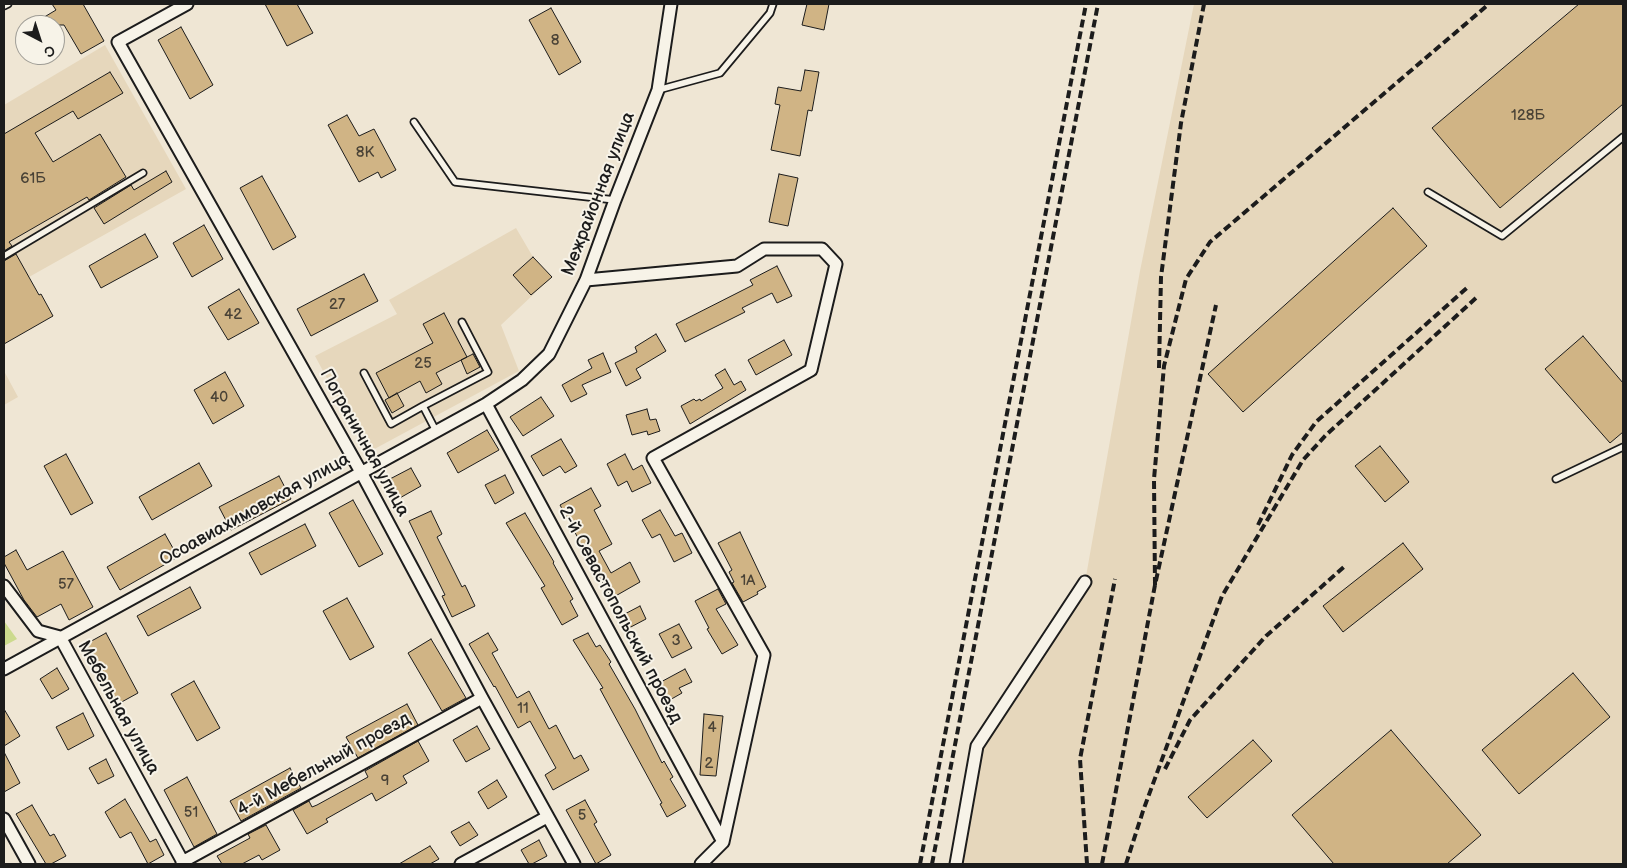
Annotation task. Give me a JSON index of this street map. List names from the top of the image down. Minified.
{"streets":{"street":["Межрайонная улица","Пограничная улица","Осоавиахимовская улица","2-й Севастопольский проезд","Мебельная улица","4-й Мебельный проезд"]},"crossings":[["Межрайонная улица","Осоавиахимовская улица"],["Пограничная улица","Осоавиахимовская улица"],["Пограничная улица","4-й Мебельный проезд"],["Осоавиахимовская улица","2-й Севастопольский проезд"],["Осоавиахимовская улица","Мебельная улица"],["Мебельная улица","4-й Мебельный проезд"]],"house_numbers":["8","128Б","8К","61Б","27","42","25","40","1А","57","3","11","4","2","9","51","5"],"north":"bottom right"}
